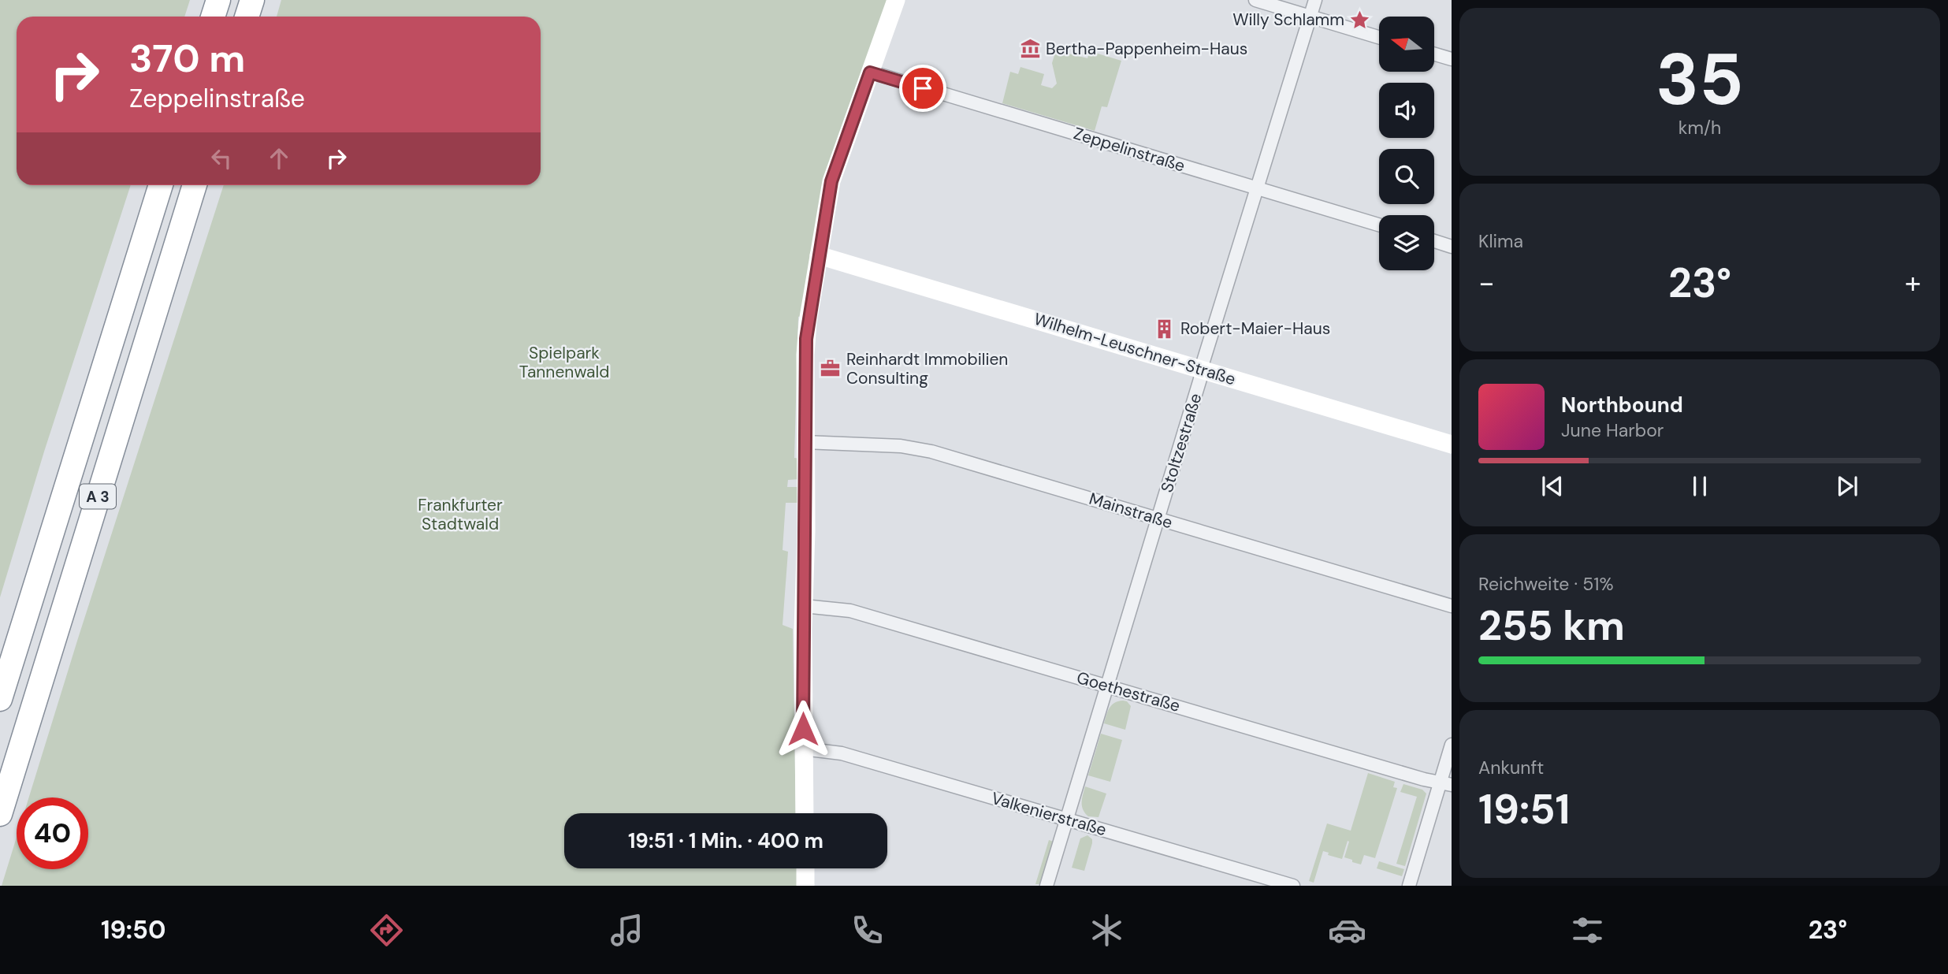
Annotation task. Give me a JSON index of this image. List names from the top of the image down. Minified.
{"streets":{"highway":["A 3"],"street":["Zeppelinstraße","Wilhelm-Leuschner-Straße","Stoltzestraße","Mainstraße","Goethestraße","Valkenierstraße"]},"crossings":[["Zeppelinstraße","Stoltzestraße"],["Wilhelm-Leuschner-Straße","Stoltzestraße"],["Stoltzestraße","Mainstraße"],["Stoltzestraße","Goethestraße"],["Stoltzestraße","Valkenierstraße"]],"parks":["Spielpark Tannenwald","Frankfurter Stadtwald"],"places":{"place":["Willy Schlamm"],"museum":["Bertha-Pappenheim-Haus"],"building":["Robert-Maier-Haus"],"office":["Reinhardt Immobilien Consulting"]},"north":"left","page":{"tile":[["35","km/h"],"Klima",["Reichweite · 51%","255 km"],["Ankunft","19:51"]],"turn":["370 m","Zeppelinstraße"],"heat":["−","23°","+"],"song":["Northbound","June Harbor"],"limit":"40","trip":"19:51 · 1 Min. · 400 m","tabs":["19:50","23°"]}}
